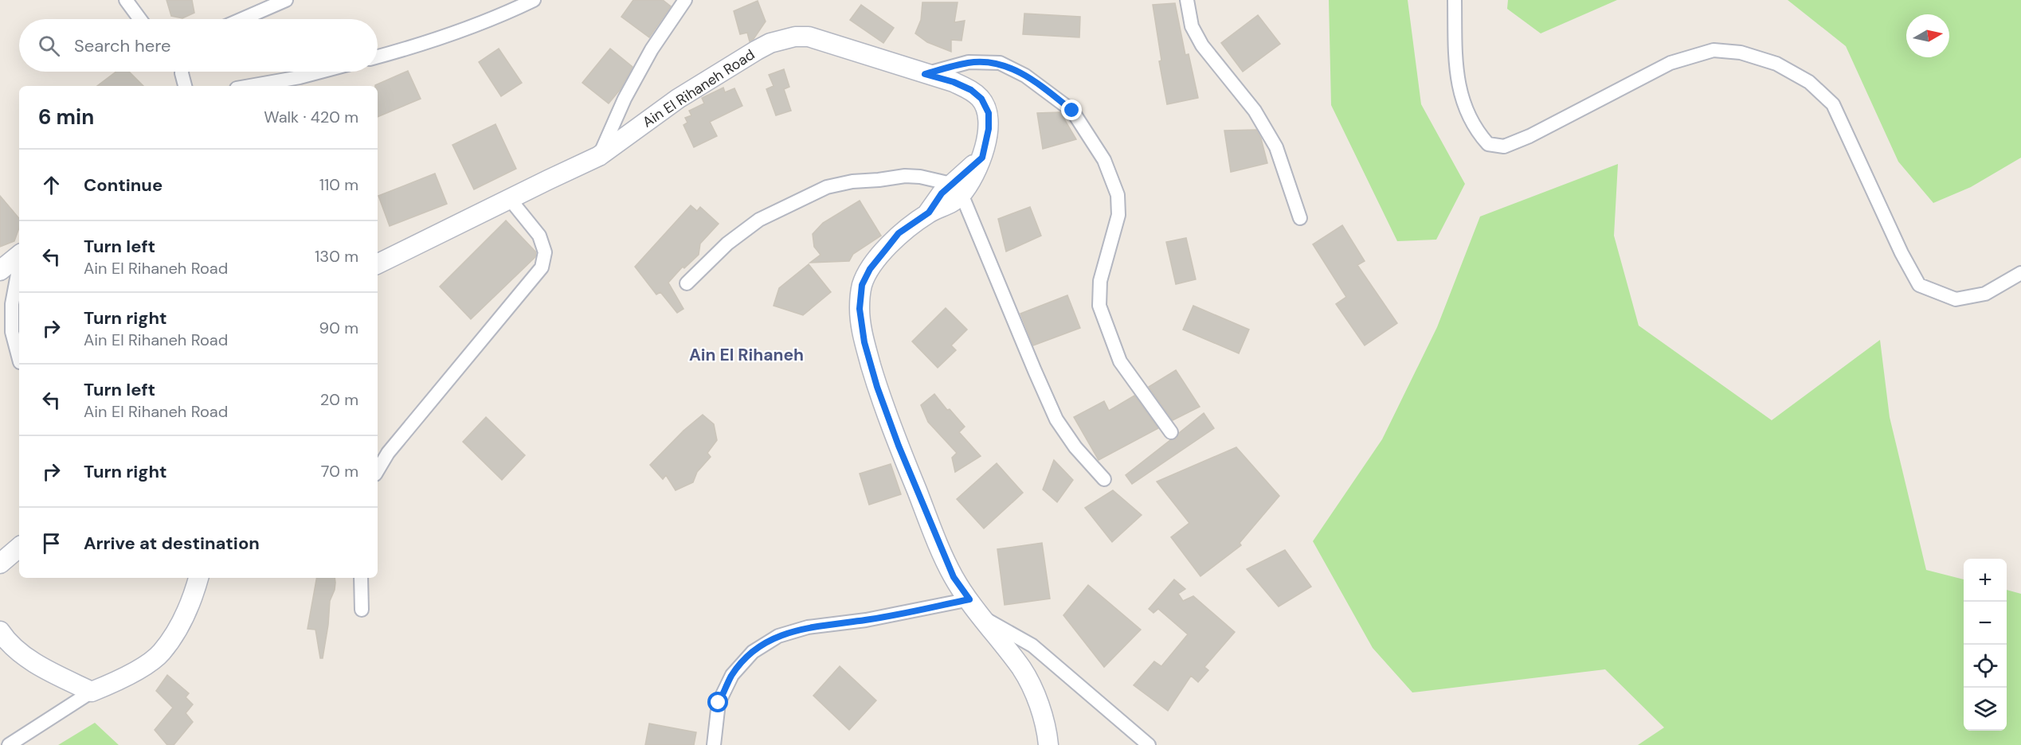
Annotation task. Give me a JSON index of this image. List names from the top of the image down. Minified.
{"streets":{"street":["Ain El Rihaneh Road"]},"districts":["Ain El Rihaneh"],"north":"right","page":{"search":"Search here","heading":["6 min","Walk · 420 m"],"list":[["Continue","110 m"],["Turn left","Ain El Rihaneh Road","130 m"],["Turn right","Ain El Rihaneh Road","90 m"],["Turn left","Ain El Rihaneh Road","20 m"],["Turn right","70 m"],"Arrive at destination"],"map_buttons":["+","−"]}}
